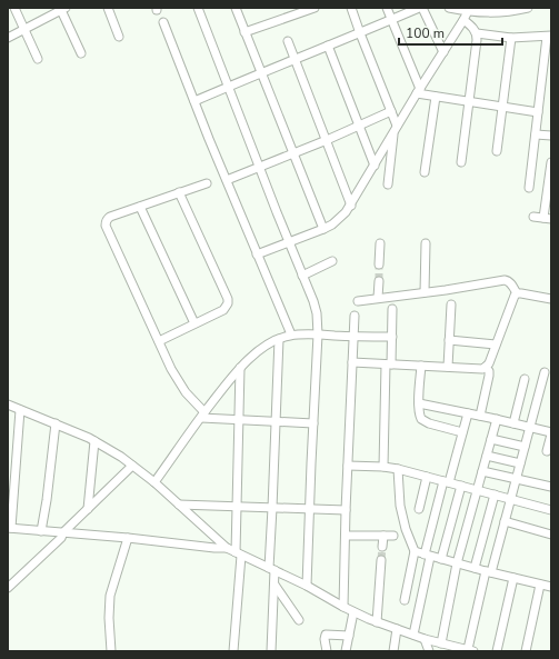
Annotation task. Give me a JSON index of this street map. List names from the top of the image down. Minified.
{"scale_bar":"100 m"}
